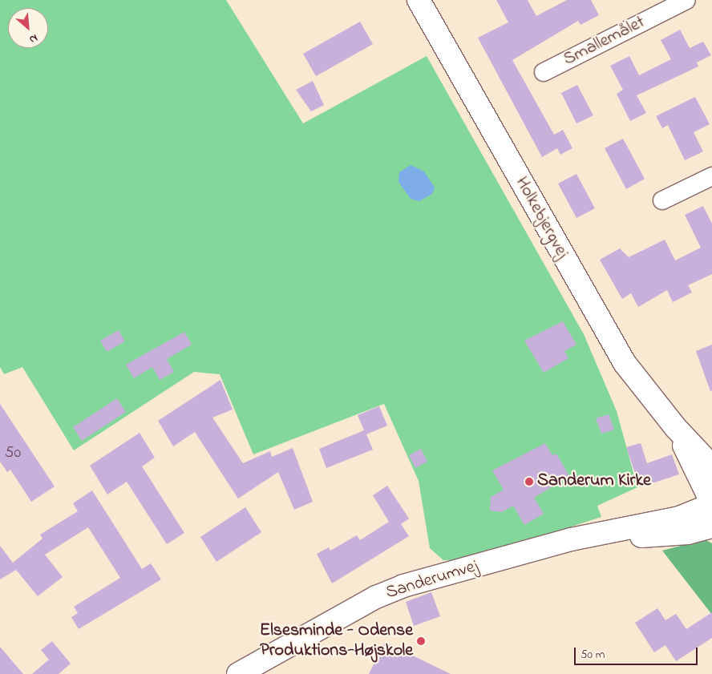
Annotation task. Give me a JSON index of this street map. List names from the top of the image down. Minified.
{"streets":{"street":["Smallemålet","Holkebjergvej","Sanderumvej"]},"crossings":[["Holkebjergvej","Sanderumvej"]],"places":["Sanderum Kirke","Elsesminde - Odense Produktions-Højskole"],"house_numbers":["50"],"scale_bar":"50 m","north":"bottom right"}
